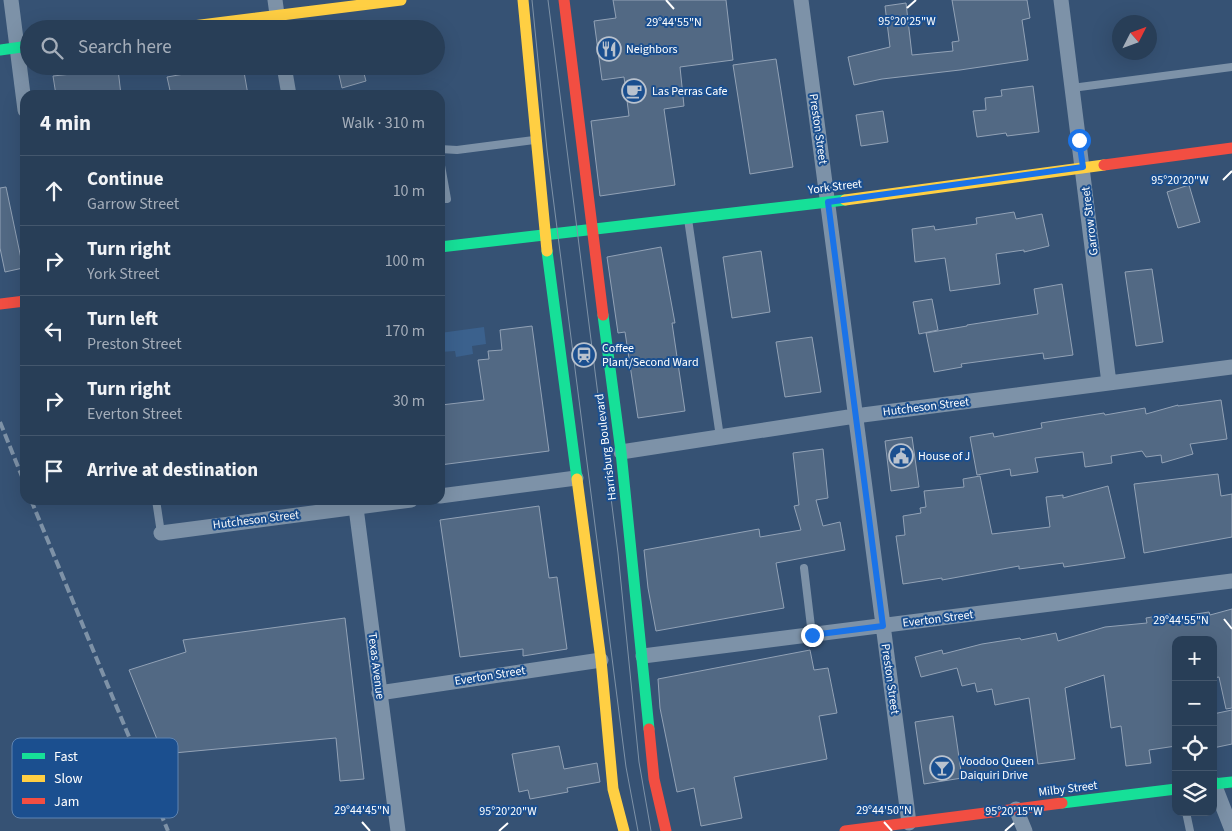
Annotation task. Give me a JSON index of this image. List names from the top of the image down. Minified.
{"streets":{"main road":["York Street","Harrisburg Boulevard","Milby Street"],"street":["Preston Street","Garrow Street","Hutcheson Street","Everton Street","Texas Avenue"]},"crossings":[["Preston Street","York Street"],["Preston Street","Hutcheson Street"],["Preston Street","Everton Street"],["Preston Street","Milby Street"],["York Street","Garrow Street"],["York Street","Harrisburg Boulevard"],["Garrow Street","Hutcheson Street"],["Hutcheson Street","Harrisburg Boulevard"],["Harrisburg Boulevard","Everton Street"],["Everton Street","Texas Avenue"]],"places":{"restaurant":["Neighbors"],"cafe":["Las Perras Cafe"],"station":["Coffee Plant/Second Ward"],"public building":["House of J"],"bar":["Voodoo Queen Daiquiri Drive"]},"legend":["Fast","Slow","Jam"],"north":"top right","page":{"search":"Search here","heading":["4 min","Walk · 310 m"],"list":[["Continue","Garrow Street","10 m"],["Turn right","York Street","100 m"],["Turn left","Preston Street","170 m"],["Turn right","Everton Street","30 m"],"Arrive at destination"],"map_buttons":["+","−"]},"coordinates":["95°20'25\"W","29°44'55\"N","95°20'20\"W","29°44'45\"N","29°44'50\"N","95°20'15\"W"]}
